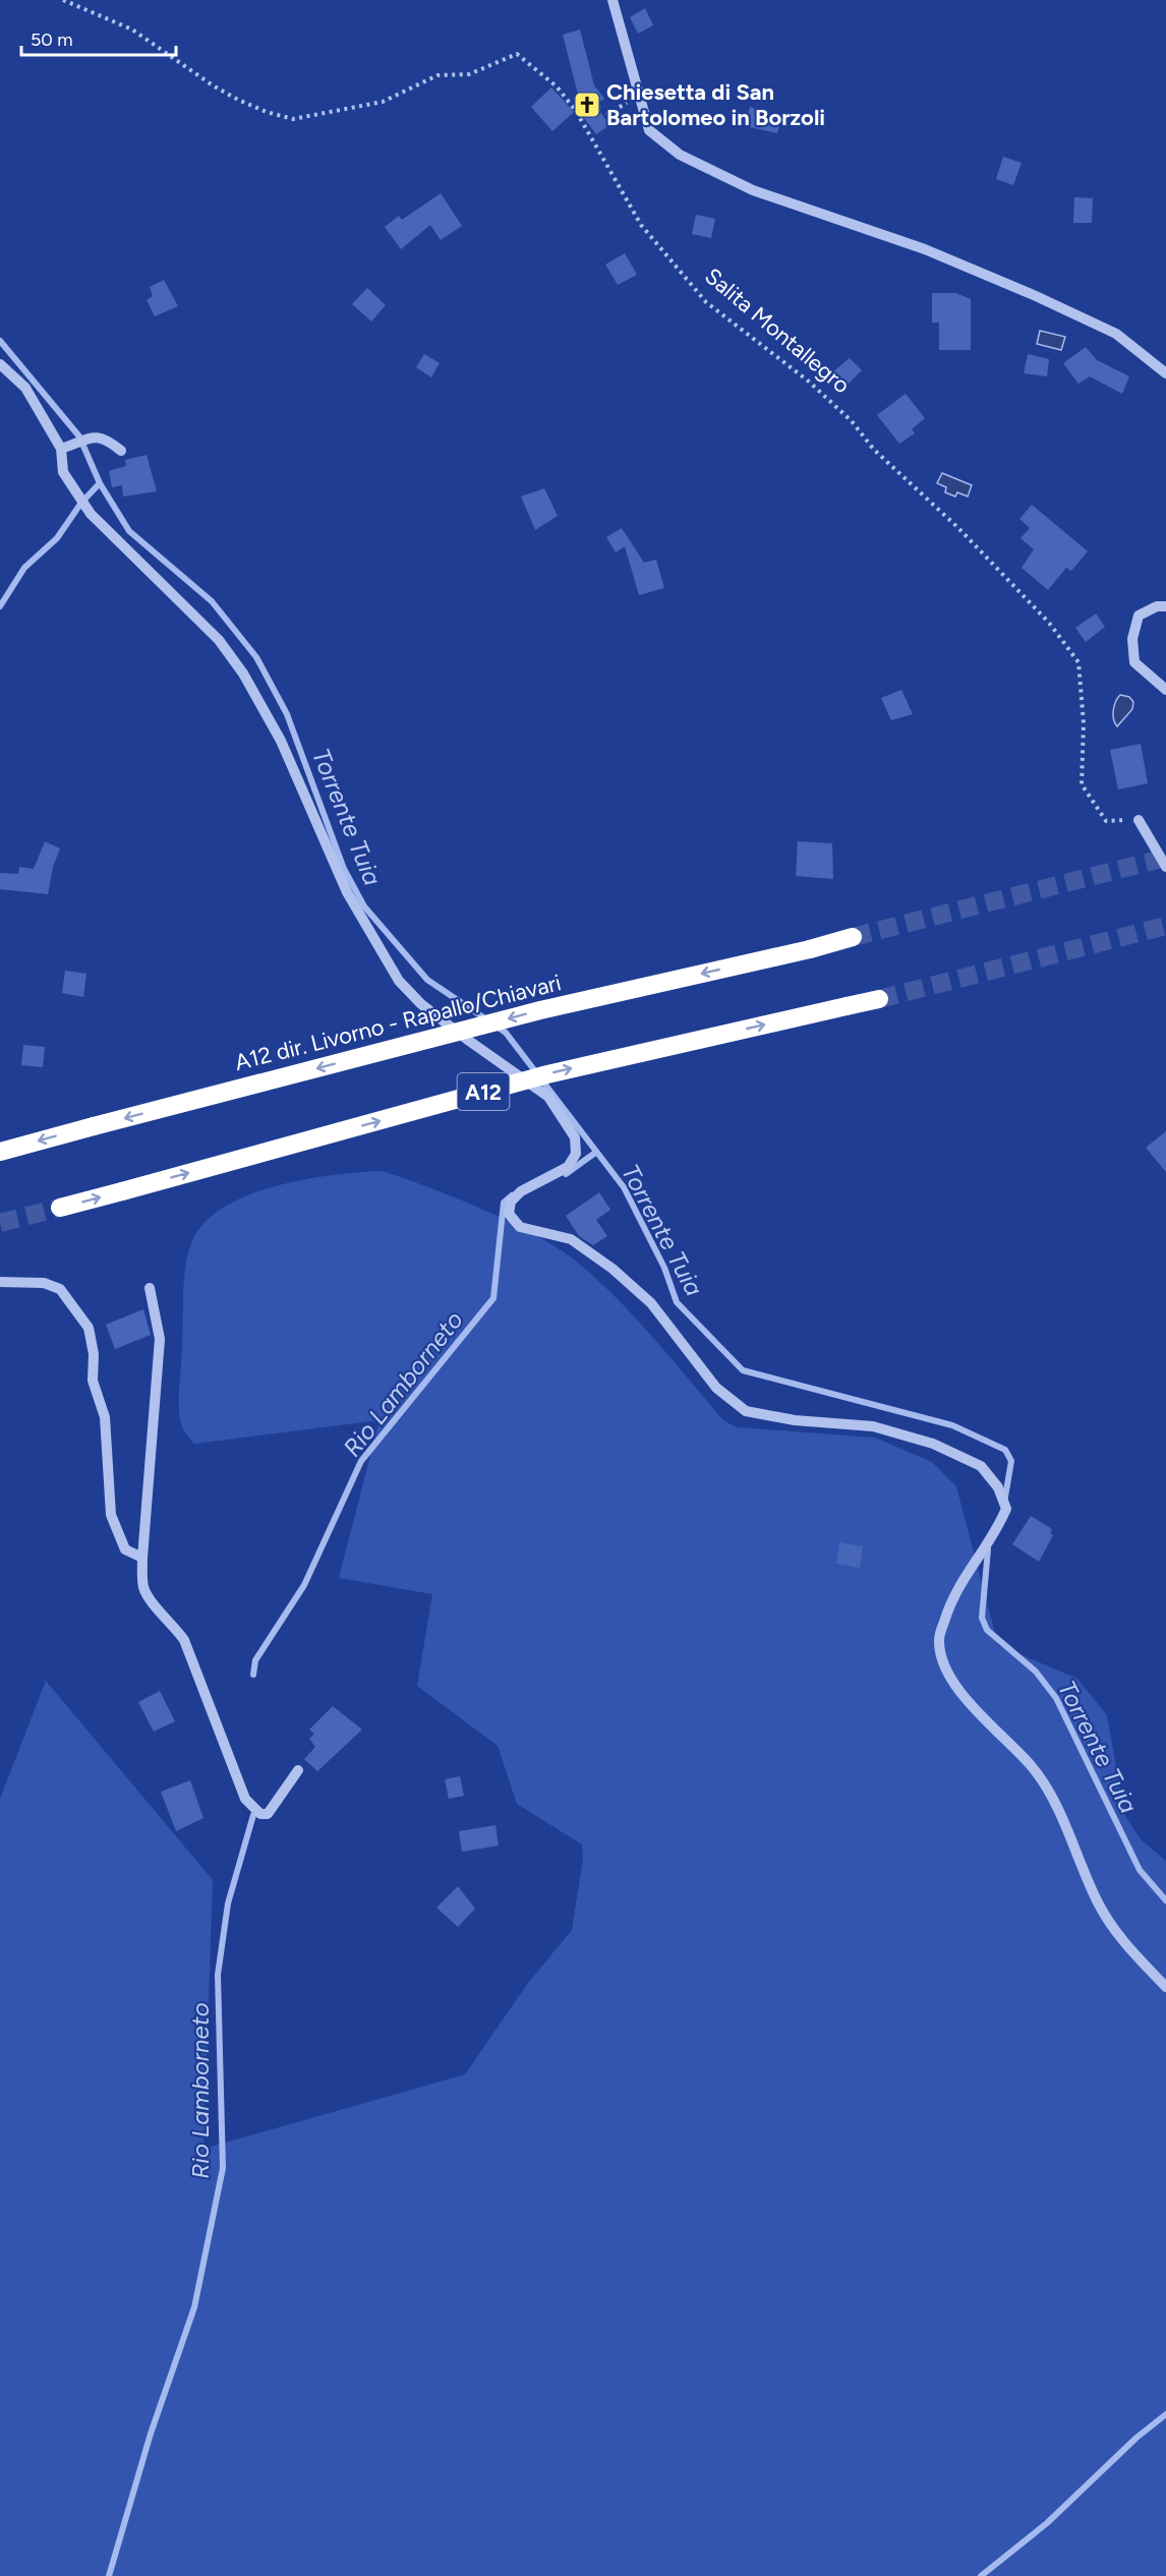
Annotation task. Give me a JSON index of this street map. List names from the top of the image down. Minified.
{"streets":{"highway":["A12 dir. Livorno - Rapallo/Chiavari","A12"],"path":["Salita Montallegro"]},"water":["Torrente Tuia","Rio Lamborneto"],"places":{"church":["Chiesetta di San Bartolomeo in Borzoli"]},"scale_bar":"50 m"}
